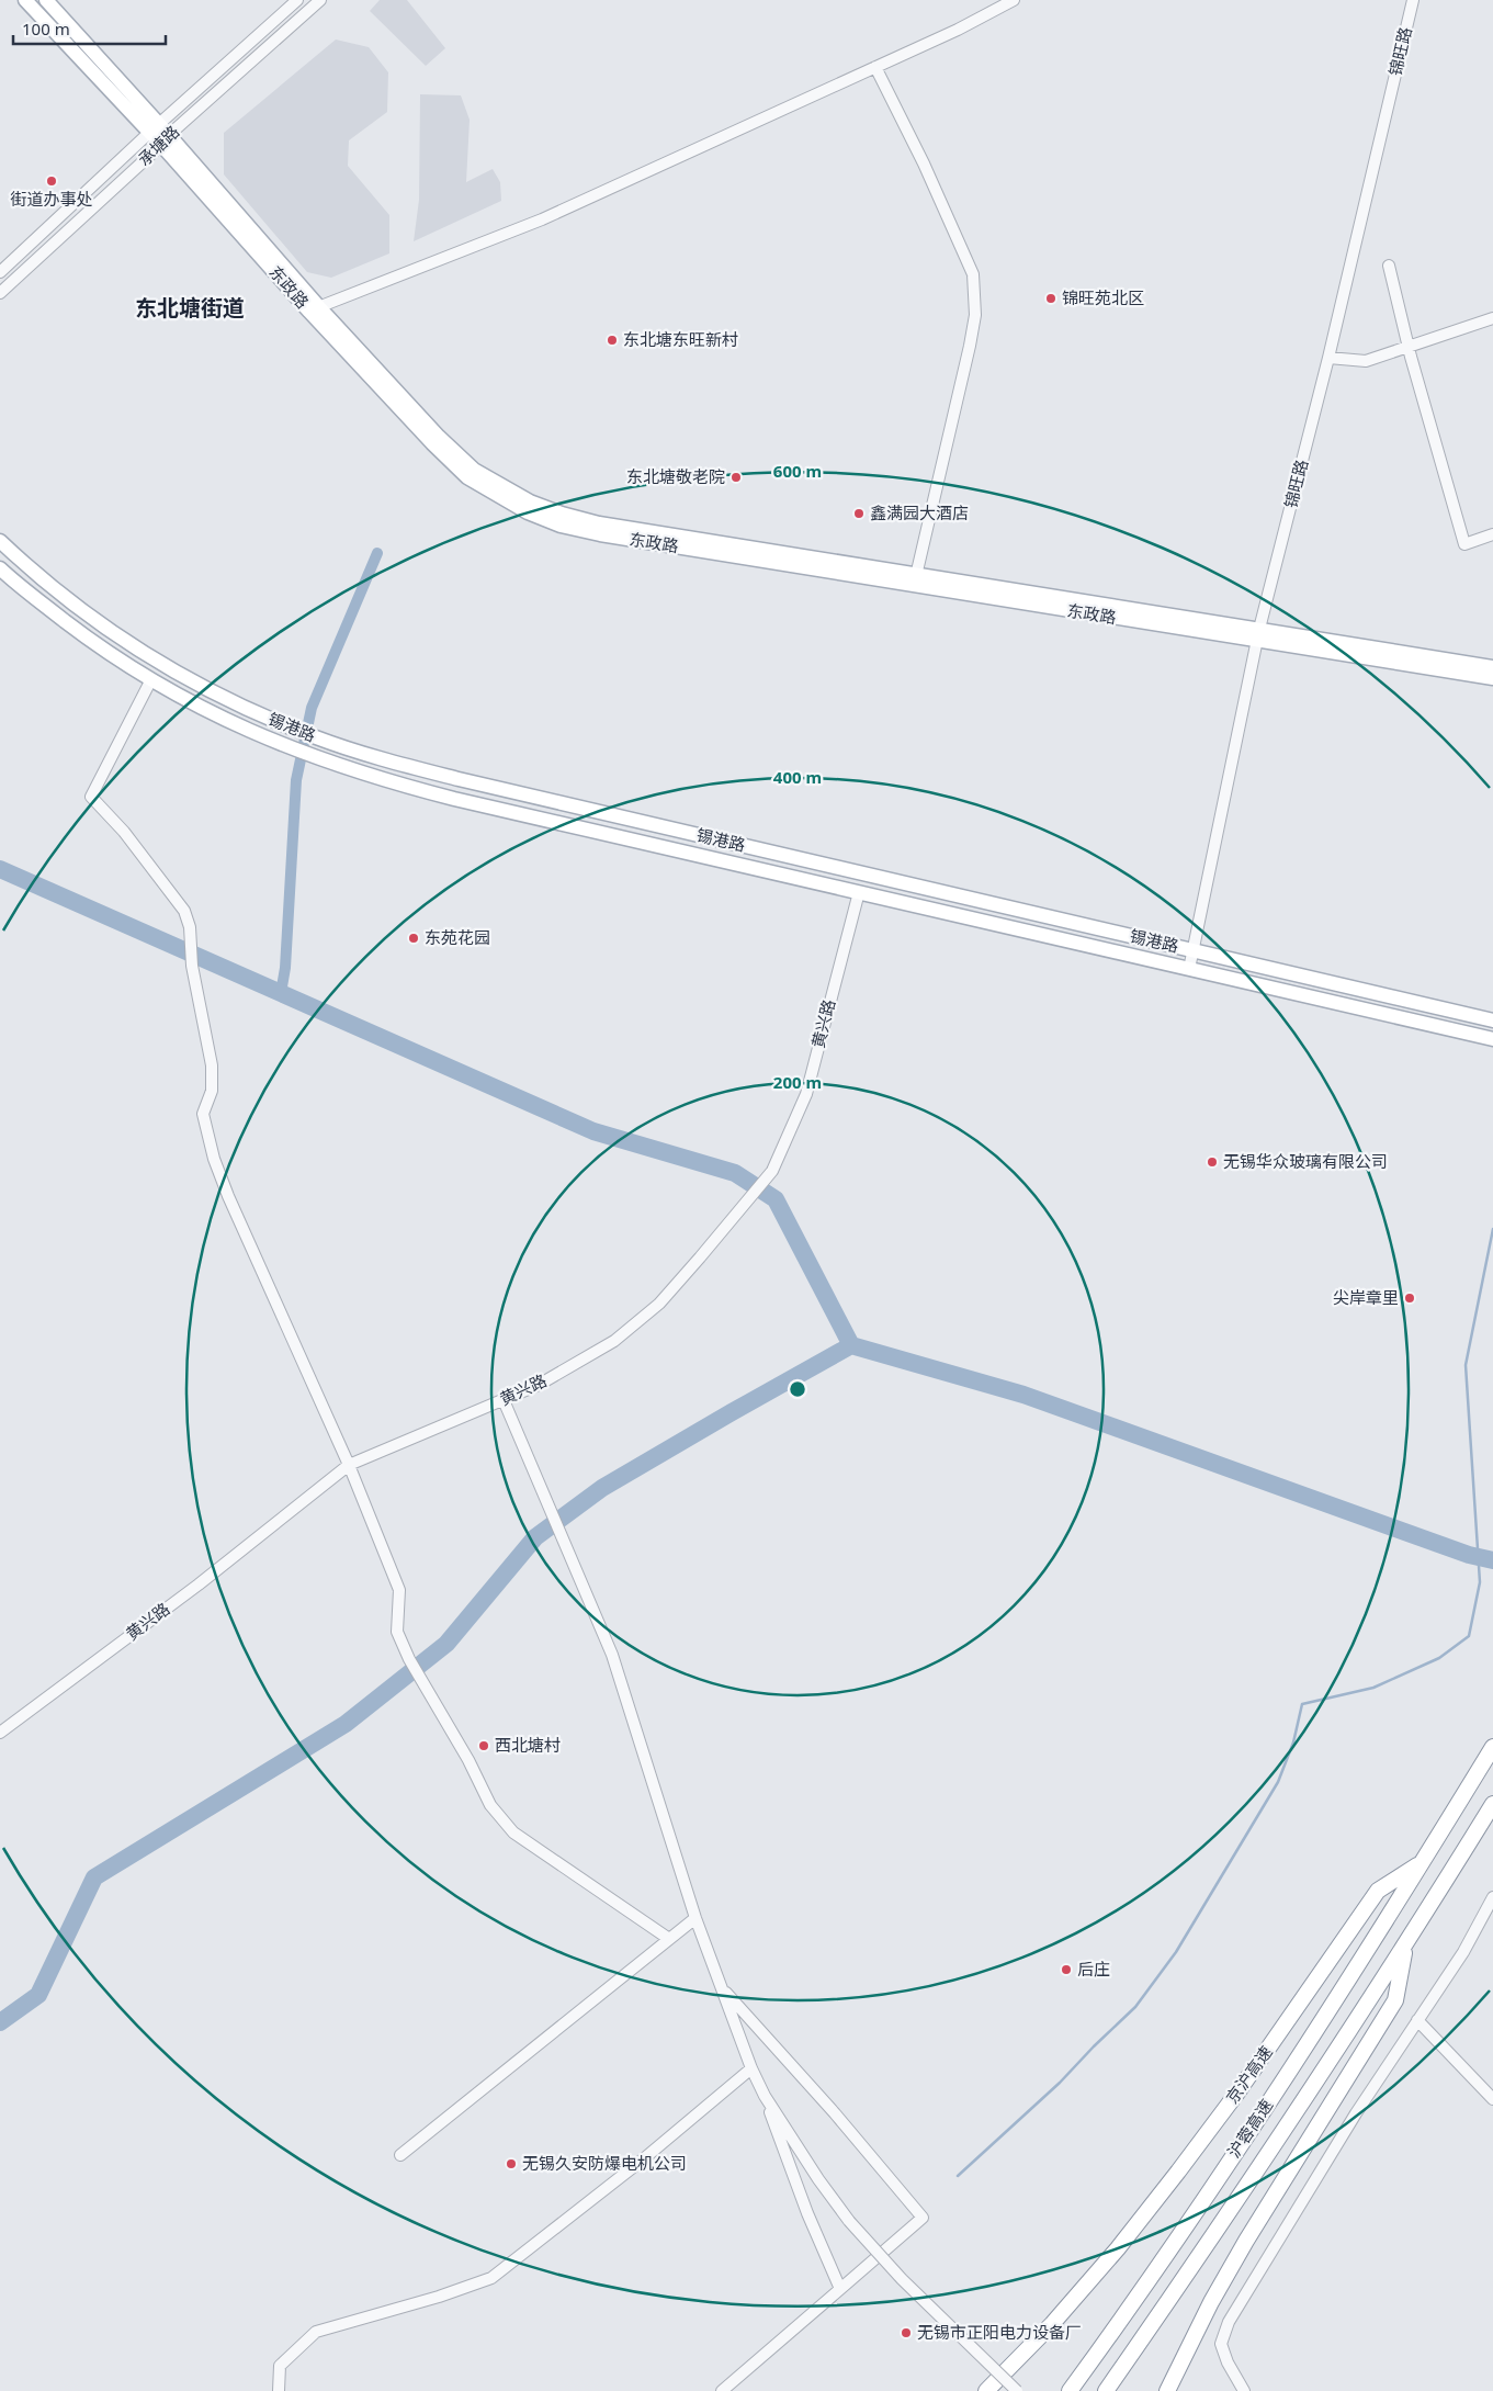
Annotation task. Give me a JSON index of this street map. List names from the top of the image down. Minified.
{"streets":{"highway":["京沪高速","沪蓉高速"],"main road":["东政路","锡港路"],"street":["锦旺路","承塘路","黄兴路"]},"crossings":[["锦旺路","东政路"],["锦旺路","锡港路"],["承塘路","东政路"],["锡港路","黄兴路"],["京沪高速","沪蓉高速"]],"districts":["东北塘街道"],"places":["街道办事处","锦旺苑北区","东北塘东旺新村","东北塘敬老院","鑫满园大酒店","东苑花园","无锡华众玻璃有限公司","尖岸章里","西北塘村","后庄","无锡久安防爆电机公司","无锡市正阳电力设备厂"],"scale_bar":"100 m","rings":["600 m","400 m","200 m"]}
